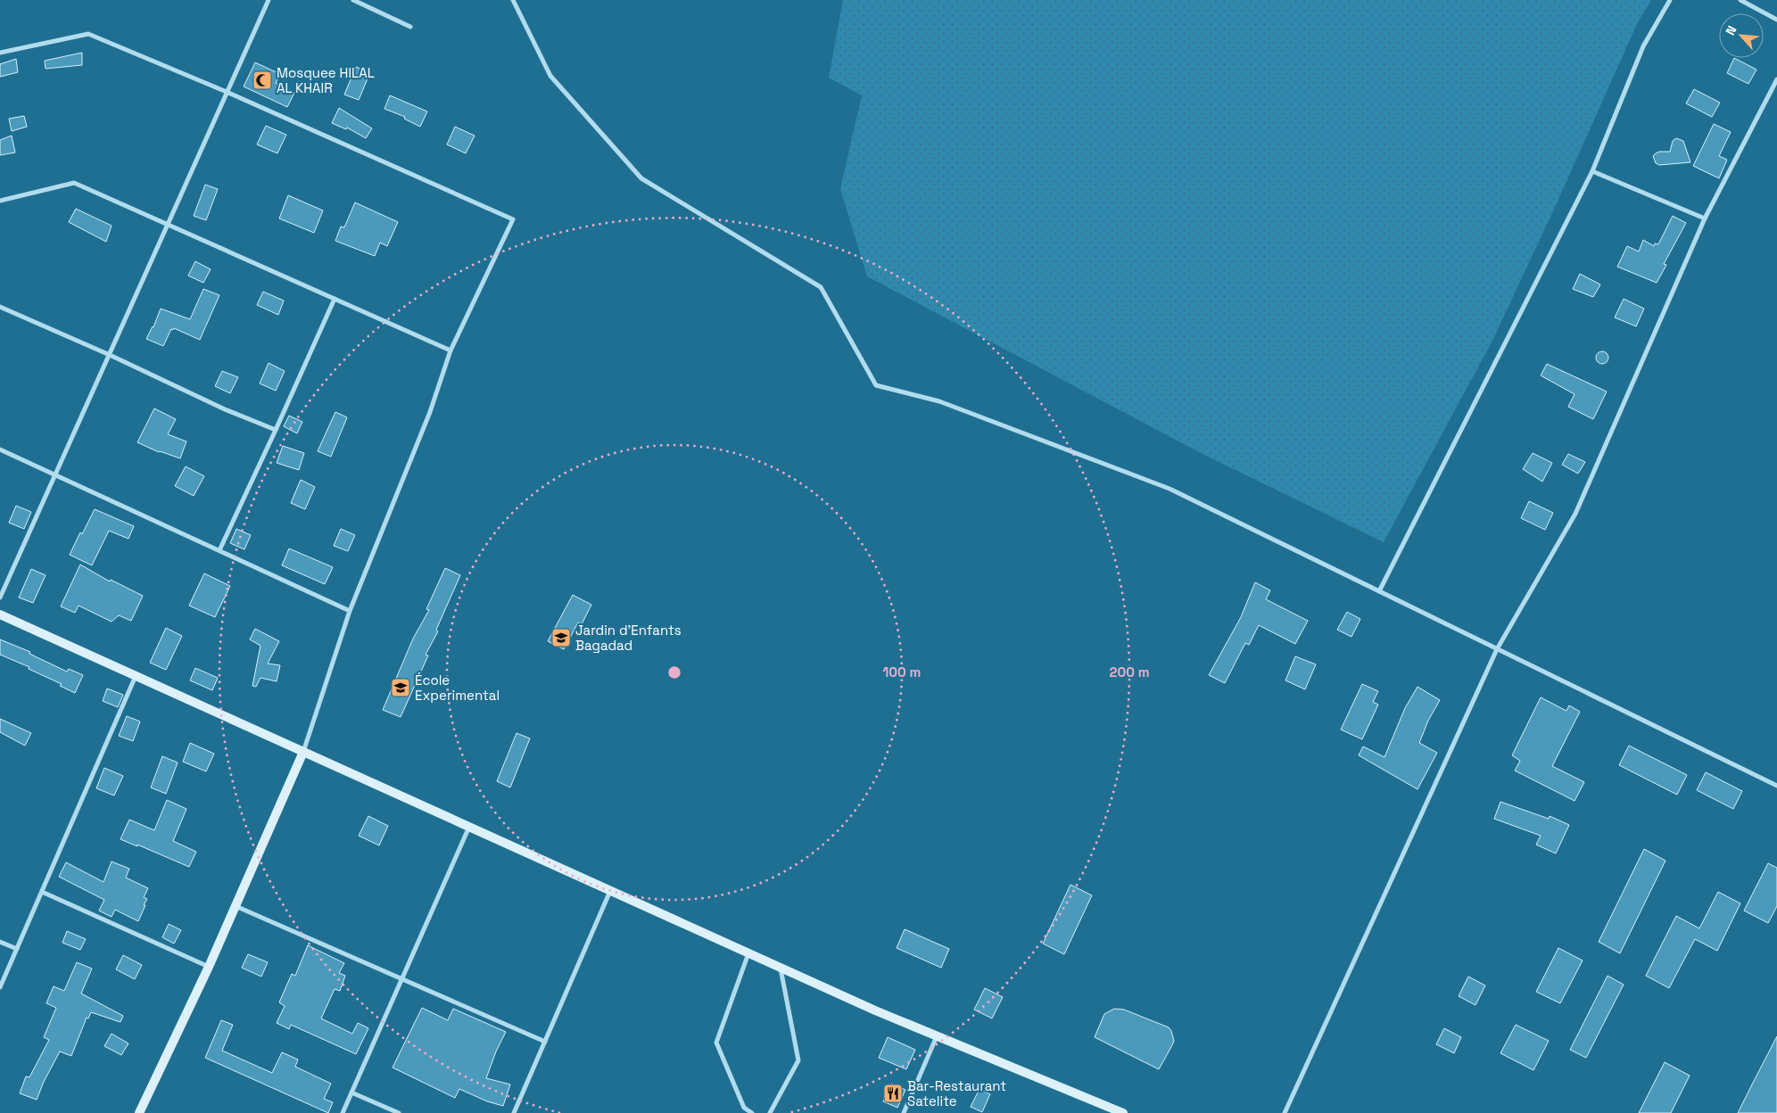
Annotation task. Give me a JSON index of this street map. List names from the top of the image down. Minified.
{"places":{"mosque":["Mosquee HILAL AL KHAIR"],"school or university":["Jardin d’Enfants Bagadad","École Experimental"],"restaurant":["Bar-Restaurant Satelite"]},"north":"top left","rings":["100 m","200 m"]}
